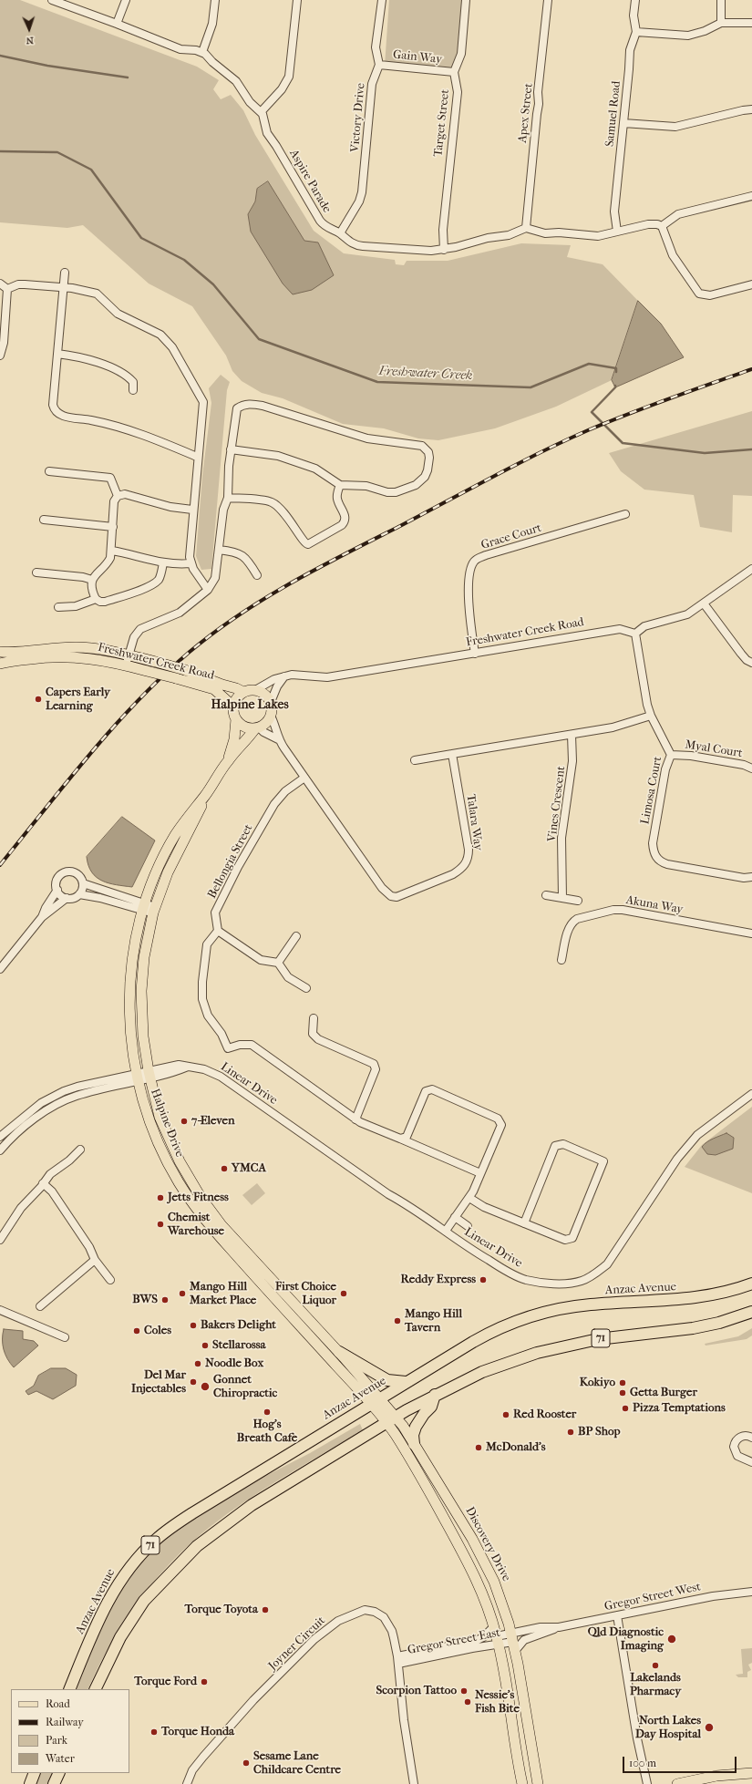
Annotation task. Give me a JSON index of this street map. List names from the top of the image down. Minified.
{"streets":{"highway":["Anzac Avenue","71"],"main road":["Freshwater Creek Road","Halpine Drive","Discovery Drive"],"street":["Gain Way","Apex Street","Samuel Road","Victory Drive","Target Street","Aspire Parade","Grace Court","Myal Court","Limosa Court","Vines Crescent","Talara Way","Bellongia Street","Akuna Way","Linear Drive","Gregor Street West","Gregor Street East","Joyner Circuit"]},"crossings":[["Gain Way","Victory Drive"],["Gain Way","Target Street"],["Apex Street","Aspire Parade"],["Victory Drive","Aspire Parade"],["Target Street","Aspire Parade"],["Grace Court","Freshwater Creek Road"],["Freshwater Creek Road","Limosa Court"],["Freshwater Creek Road","Talara Way"],["Freshwater Creek Road","Halpine Drive"],["Myal Court","Limosa Court"],["Talara Way","Bellongia Street"],["Talara Way","Halpine Drive"],["Linear Drive","Halpine Drive"],["Halpine Drive","Anzac Avenue"],["Halpine Drive","71"],["Halpine Drive","Discovery Drive"],["71","Discovery Drive"],["Discovery Drive","Gregor Street West"],["Discovery Drive","Gregor Street East"],["Gregor Street West","Gregor Street East"],["Gregor Street East","Joyner Circuit"]],"districts":["Halpine Lakes"],"water":["Freshwater Creek"],"places":["Capers Early Learning","7-Eleven","YMCA","Jetts Fitness","Chemist Warehouse","Reddy Express","Mango Hill Market Place","First Choice Liquor","BWS","Mango Hill Tavern","Bakers Delight","Coles","Stellarossa","Noodle Box","Del Mar Injectables","Kokiyo","Gonnet Chiropractic","Getta Burger","Pizza Temptations","Hog's Breath Cafe","Red Rooster","BP Shop","McDonald's","Torque Toyota","Qld Diagnostic Imaging","Lakelands Pharmacy","Torque Ford","Scorpion Tattoo","Nessie's Fish Bite","North Lakes Day Hospital","Torque Honda","Sesame Lane Childcare Centre"],"legend":["Road","Railway","Park","Water"],"scale_bar":"100 m","north":"bottom"}
